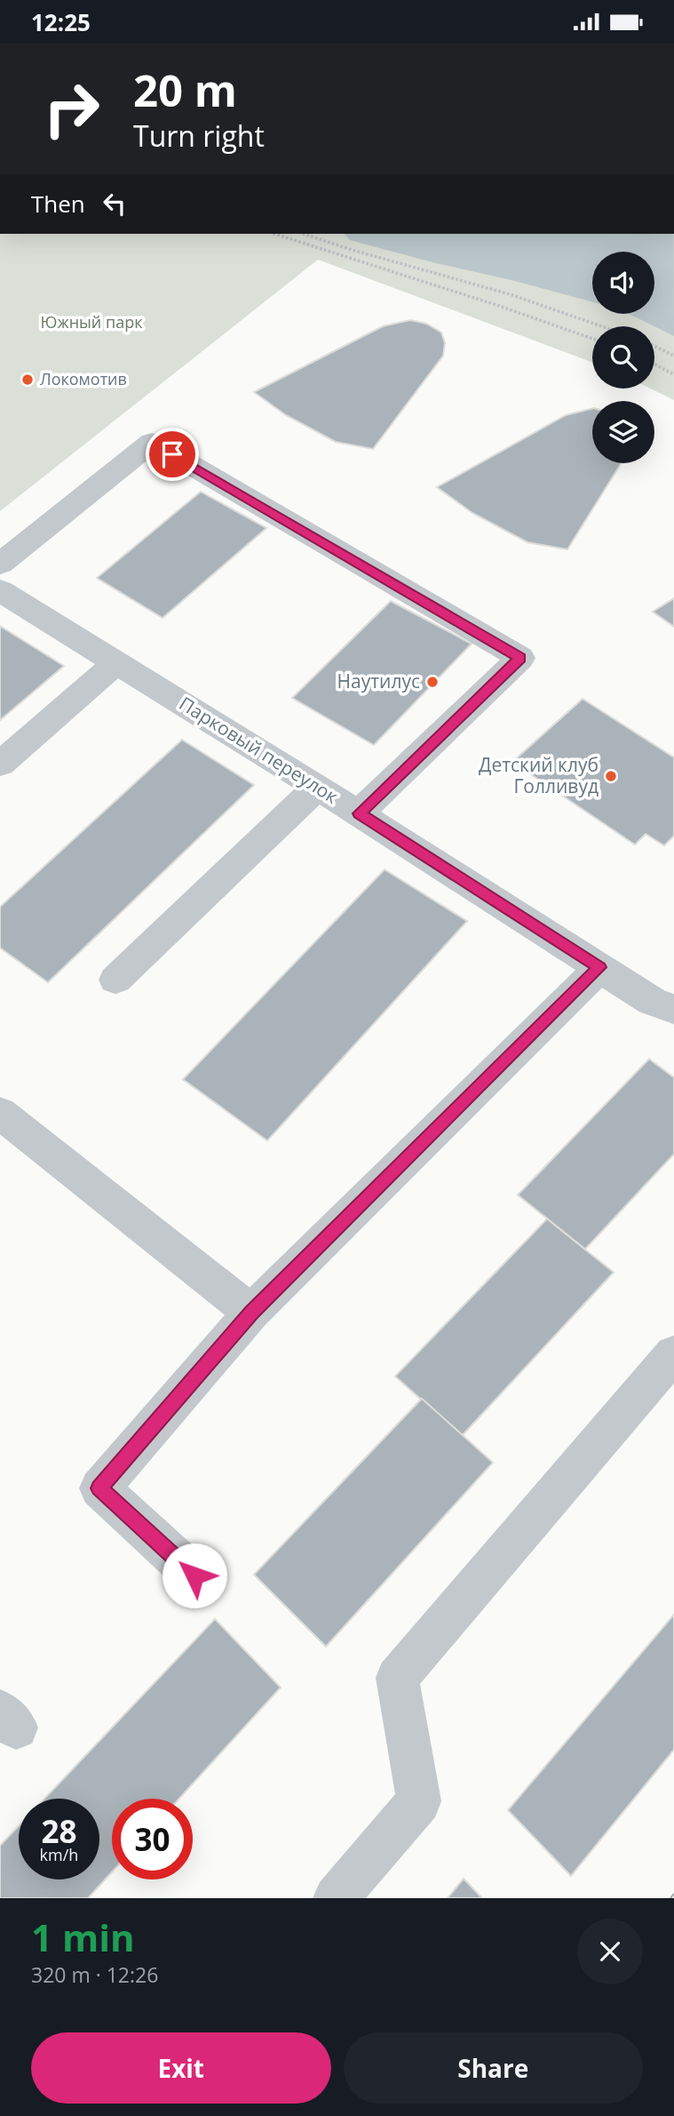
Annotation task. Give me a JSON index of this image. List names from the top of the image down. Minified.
{"streets":{"street":["Парковый переулок"]},"parks":["Южный парк"],"places":["Локомотив","Наутилус","Детский клуб Голливуд"],"page":{"status":"12:25","turn":["20 m","Turn right"],"then":"Then","speed":"28 km/h","limit":"30","heading":["1 min","320 m · 12:26"],"buttons":["Exit","Share"]}}
